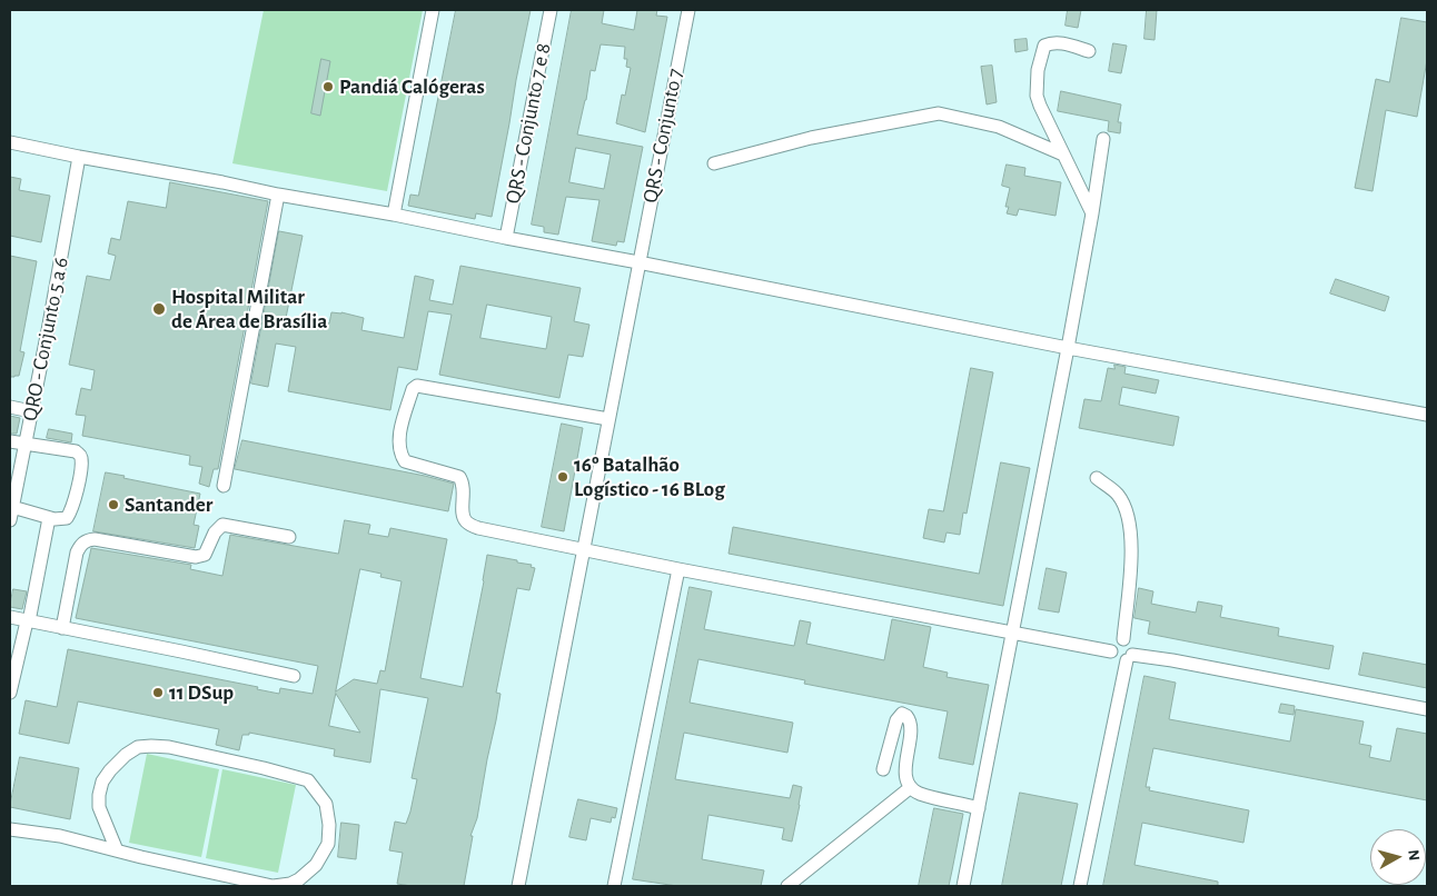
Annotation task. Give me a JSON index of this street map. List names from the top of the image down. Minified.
{"streets":{"street":["QRS - Conjunto 7 e 8","QRS - Conjunto 7","QRO - Conjunto 5 a 6"]},"places":["Pandiá Calógeras","Hospital Militar de Área de Brasília","16º Batalhão Logístico - 16 BLog","Santander","11 DSup"],"north":"right"}
